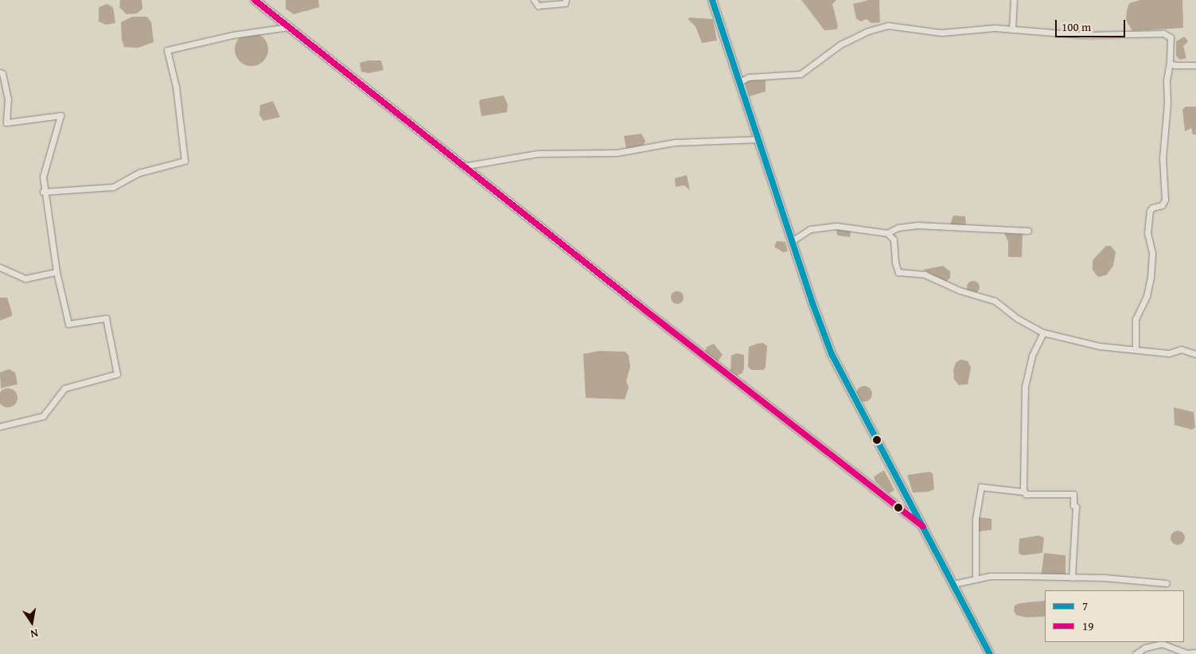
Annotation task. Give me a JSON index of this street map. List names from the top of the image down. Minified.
{"lines":["transit line 7","transit line 19"],"legend":["7","19"],"scale_bar":"100 m","north":"bottom"}
